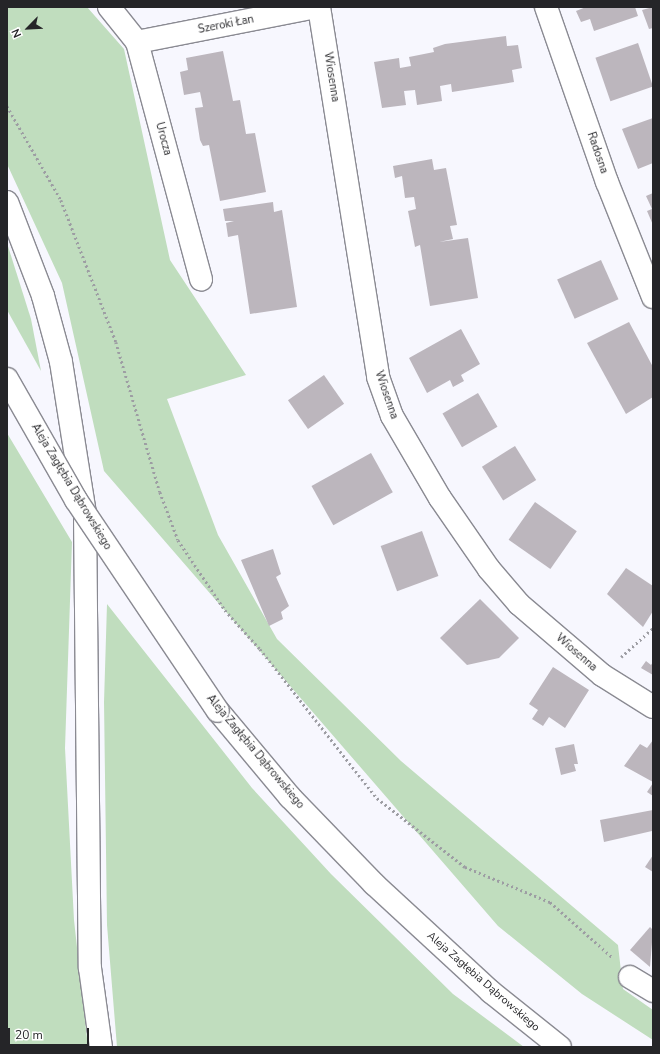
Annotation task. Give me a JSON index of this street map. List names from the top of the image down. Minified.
{"streets":{"main road":["Szeroki Łan","Wiosenna","Urocza","Radosna","Aleja Zagłębia Dąbrowskiego"]},"crossings":[["Szeroki Łan","Urocza"]],"scale_bar":"20 m","north":"bottom left"}
